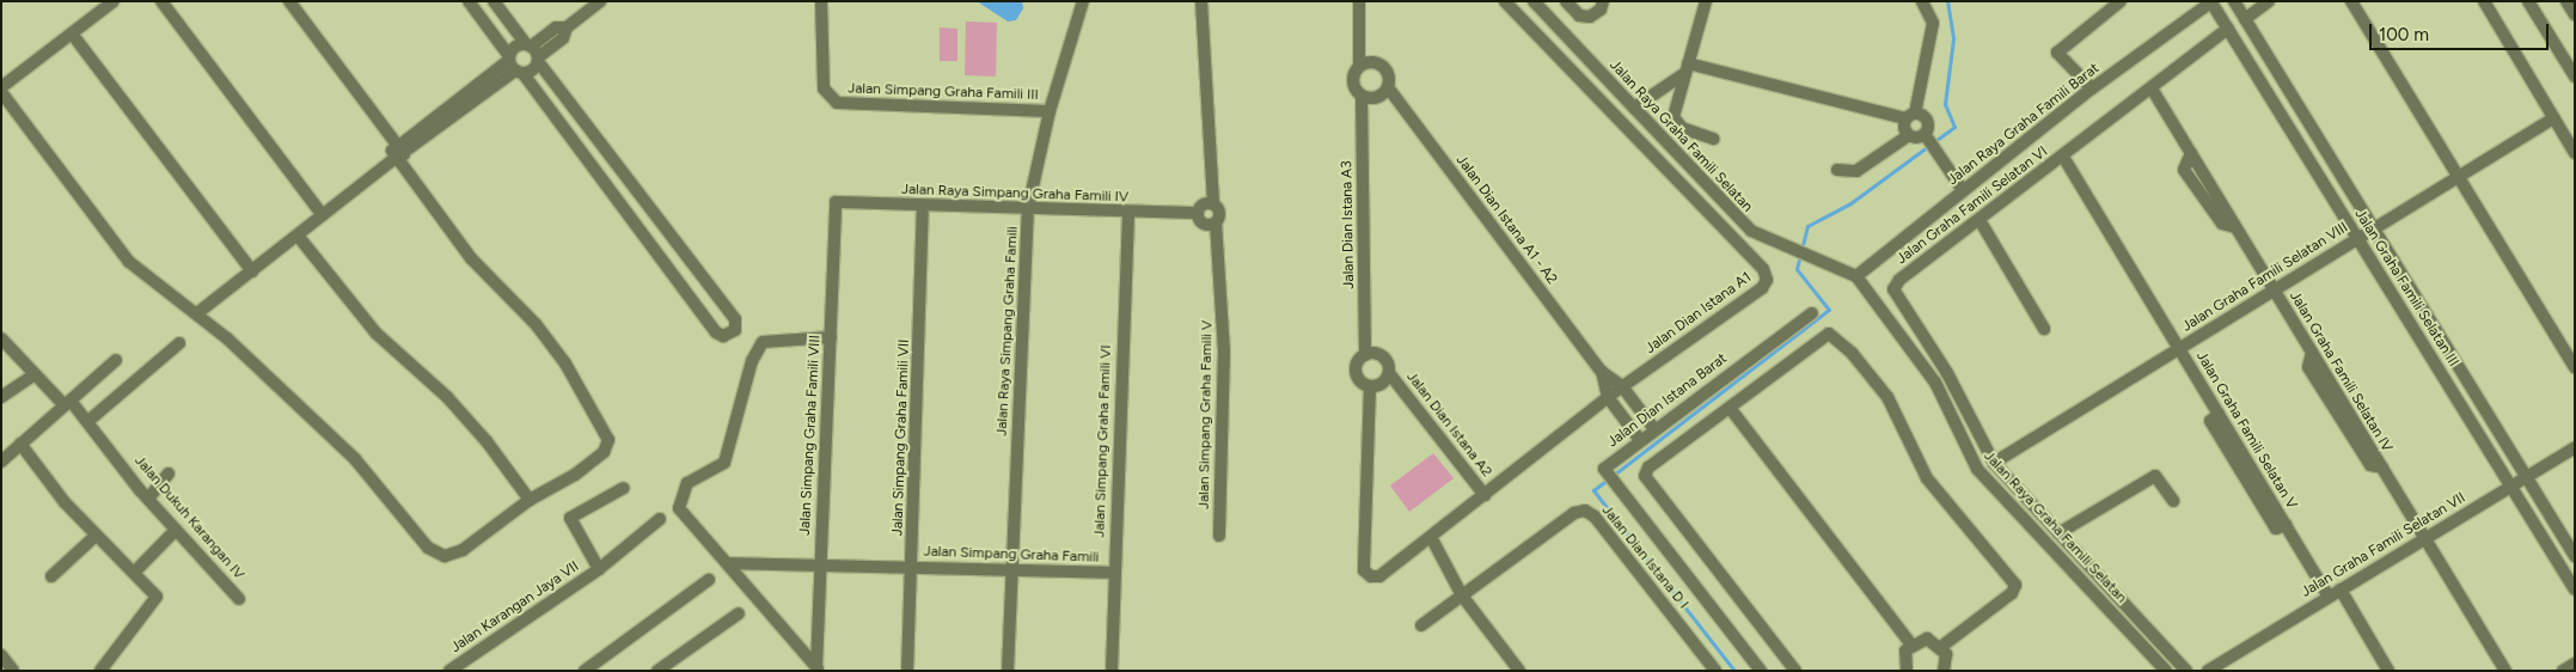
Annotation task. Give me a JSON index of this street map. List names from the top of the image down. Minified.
{"streets":{"street":["Jalan Simpang Graha Famili III","Jalan Raya Graha Famili Barat","Jalan Raya Graha Famili Selatan","Jalan Raya Simpang Graha Famili IV","Jalan Graha Famili Selatan VI","Jalan Dian Istana A1 - A2","Jalan Dian Istana A3","Jalan Graha Famili Selatan VIII","Jalan Graha Famili Selatan III","Jalan Dian Istana A1","Jalan Raya Simpang Graha Famili","Jalan Graha Famili Selatan IV","Jalan Dian Istana Barat","Jalan Simpang Graha Famili V","Jalan Dian Istana A2","Jalan Graha Famili Selatan V","Jalan Simpang Graha Famili VIII","Jalan Simpang Graha Famili VII","Jalan Simpang Graha Famili VI","Jalan Dukuh Karangan IV","Jalan Graha Famili Selatan VII","Jalan Simpang Graha Famili","Jalan Dian Istana D I","Jalan Karangan Jaya VII"]},"crossings":[["Jalan Simpang Graha Famili III","Jalan Raya Simpang Graha Famili"],["Jalan Raya Graha Famili Barat","Jalan Raya Graha Famili Selatan"],["Jalan Raya Graha Famili Barat","Jalan Graha Famili Selatan III"],["Jalan Raya Simpang Graha Famili IV","Jalan Raya Simpang Graha Famili"],["Jalan Raya Simpang Graha Famili IV","Jalan Simpang Graha Famili V"],["Jalan Raya Simpang Graha Famili IV","Jalan Simpang Graha Famili VIII"],["Jalan Raya Simpang Graha Famili IV","Jalan Simpang Graha Famili VII"],["Jalan Raya Simpang Graha Famili IV","Jalan Simpang Graha Famili VI"],["Jalan Graha Famili Selatan VI","Jalan Graha Famili Selatan VIII"],["Jalan Graha Famili Selatan VI","Jalan Graha Famili Selatan III"],["Jalan Graha Famili Selatan VI","Jalan Graha Famili Selatan IV"],["Jalan Graha Famili Selatan VI","Jalan Graha Famili Selatan V"],["Jalan Dian Istana A1 - A2","Jalan Dian Istana A3"],["Jalan Dian Istana A1 - A2","Jalan Dian Istana A1"],["Jalan Dian Istana A1 - A2","Jalan Dian Istana Barat"],["Jalan Dian Istana A3","Jalan Dian Istana A1"],["Jalan Dian Istana A3","Jalan Dian Istana A2"],["Jalan Graha Famili Selatan VIII","Jalan Graha Famili Selatan III"],["Jalan Graha Famili Selatan VIII","Jalan Graha Famili Selatan IV"],["Jalan Graha Famili Selatan VIII","Jalan Graha Famili Selatan V"],["Jalan Graha Famili Selatan III","Jalan Graha Famili Selatan VII"],["Jalan Dian Istana A1","Jalan Dian Istana A2"],["Jalan Raya Simpang Graha Famili","Jalan Simpang Graha Famili"],["Jalan Graha Famili Selatan IV","Jalan Graha Famili Selatan VII"],["Jalan Graha Famili Selatan V","Jalan Graha Famili Selatan VII"],["Jalan Simpang Graha Famili VIII","Jalan Simpang Graha Famili"],["Jalan Simpang Graha Famili VII","Jalan Simpang Graha Famili"],["Jalan Simpang Graha Famili VI","Jalan Simpang Graha Famili"]],"scale_bar":"100 m"}
